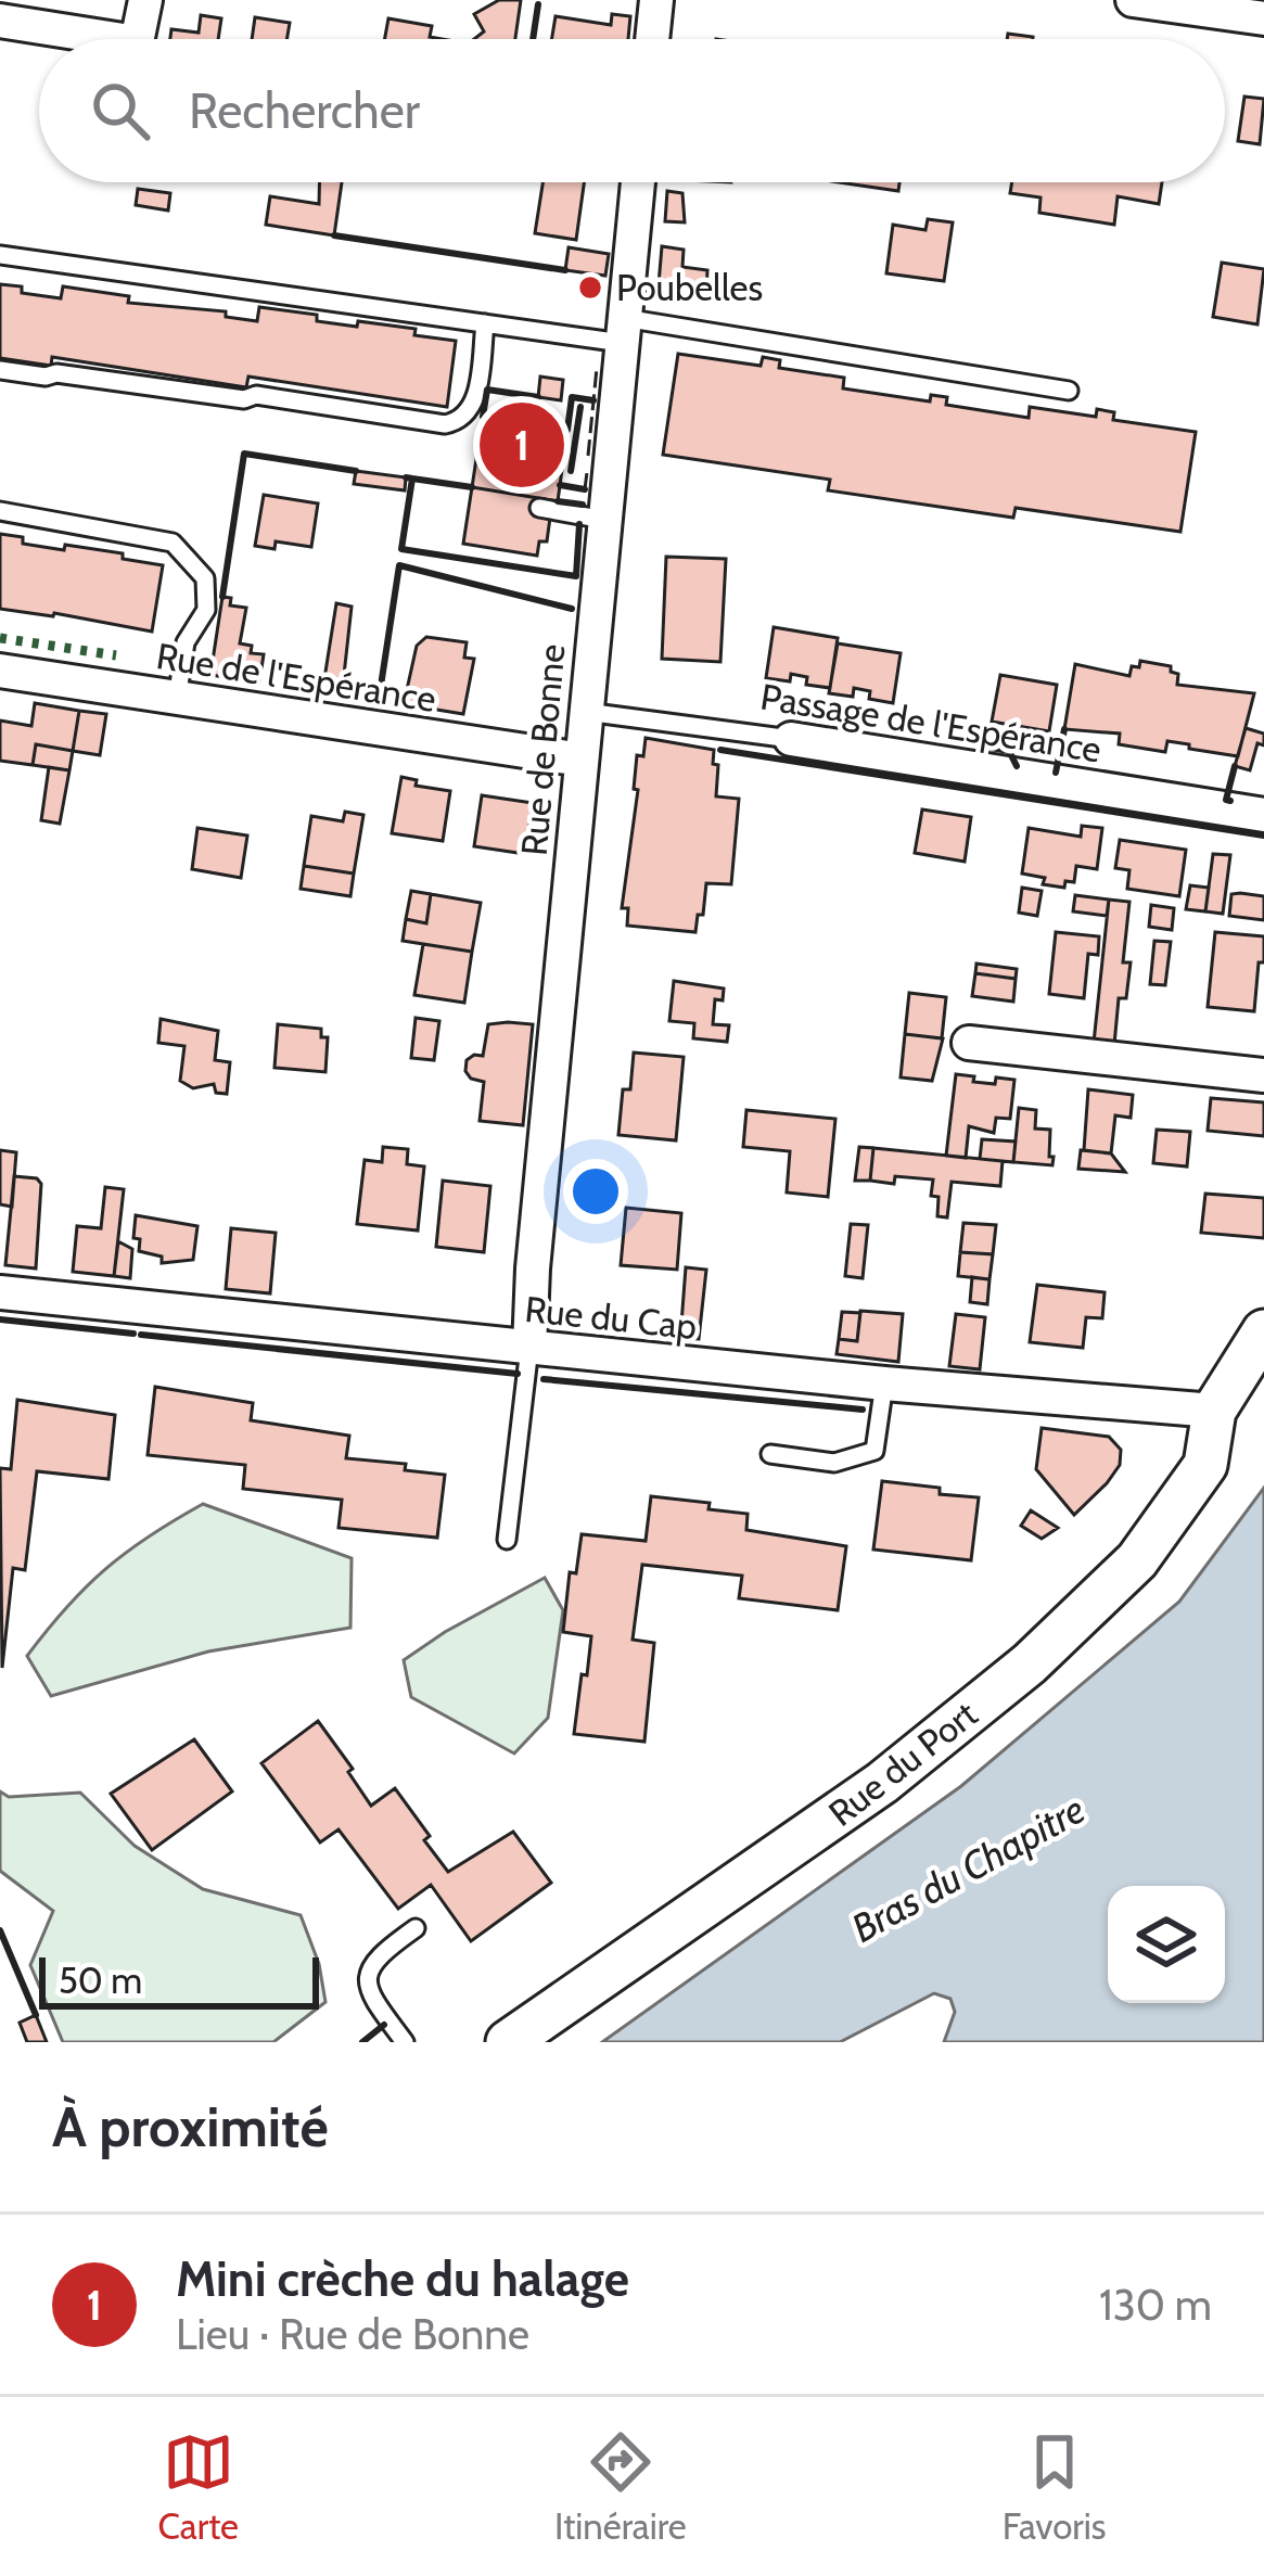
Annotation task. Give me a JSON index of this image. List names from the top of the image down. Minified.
{"streets":{"street":["Rue de l'Espérance","Passage de l'Espérance","Rue de Bonne","Rue du Cap","Rue du Port"]},"crossings":[["Rue de l'Espérance","Rue de Bonne"],["Passage de l'Espérance","Rue de Bonne"],["Rue de Bonne","Rue du Cap"],["Rue du Cap","Rue du Port"]],"water":["Bras du Chapitre"],"places":["Poubelles"],"scale_bar":"50 m","page":{"search":"Rechercher","pins":"1","scale":"50 m","heading":"À proximité","list":[{"mark":"1","name":"Mini crèche du halage","note":"Lieu · Rue de Bonne","value":"130 m"}],"nav":["Carte","Itinéraire","Favoris"]}}
